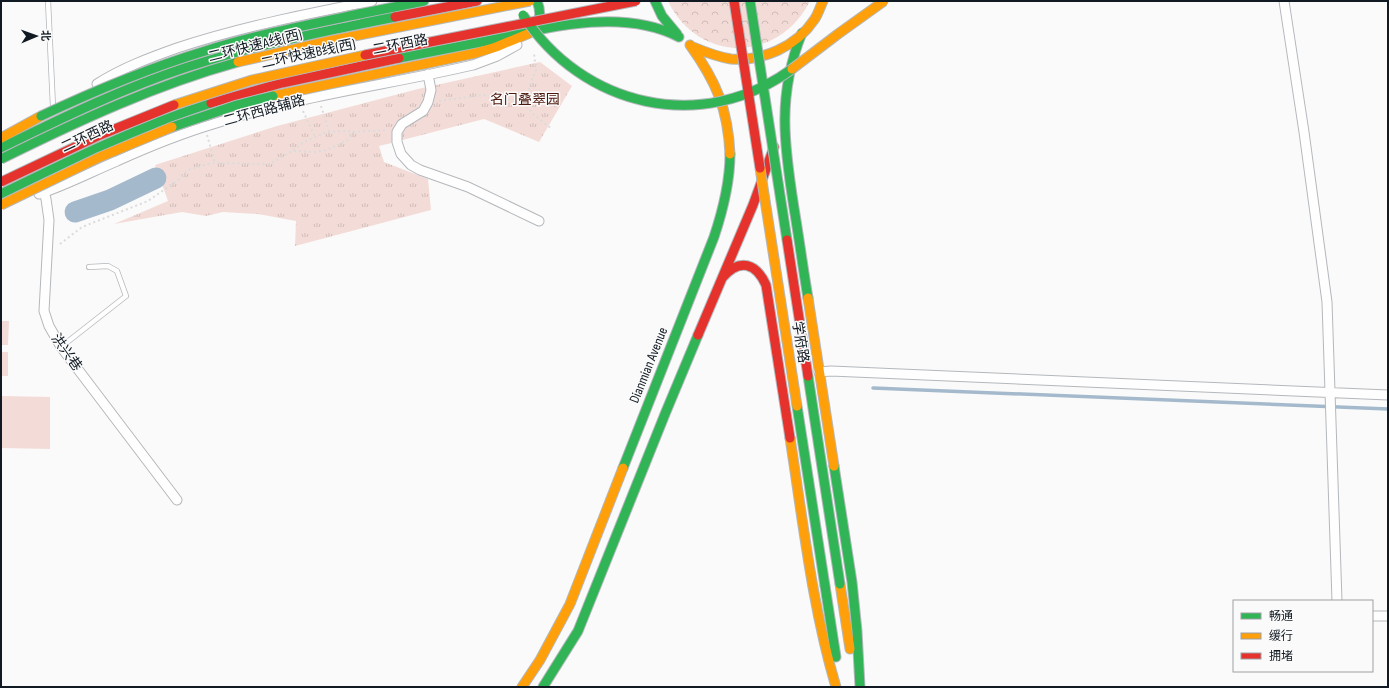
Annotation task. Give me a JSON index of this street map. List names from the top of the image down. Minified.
{"streets":{"main road":["二环西路","二环快速A线(西)","二环快速B线(西)","学府路","Dianmian Avenue"],"street":["二环西路辅路","洪兴巷"]},"crossings":[["二环西路","二环西路辅路"],["二环西路","洪兴巷"],["二环西路辅路","洪兴巷"]],"parks":["名门叠翠园"],"legend":["畅通","缓行","拥堵"],"north":"right"}
